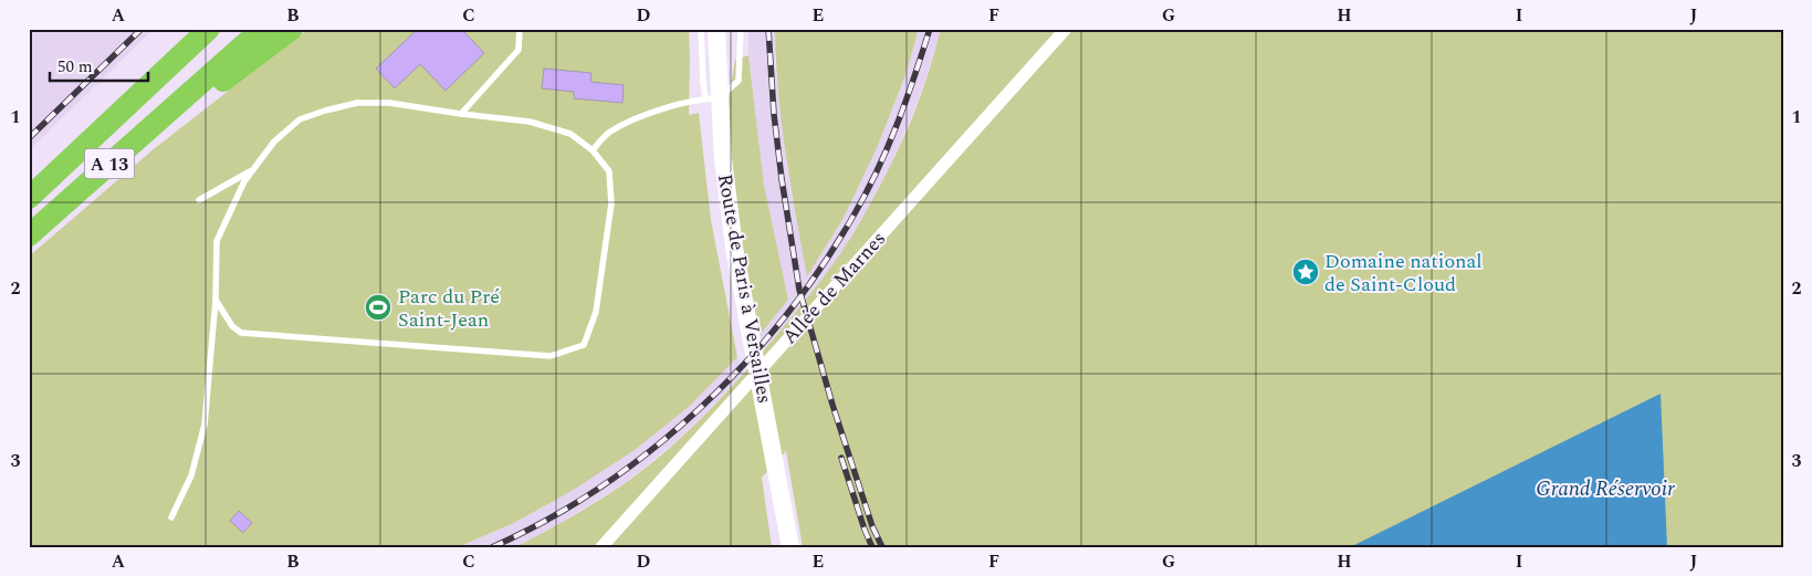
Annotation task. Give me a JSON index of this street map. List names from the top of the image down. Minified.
{"streets":{"highway":["A 13"],"main road":["Route de Paris à Versailles"],"street":["Allée de Marnes"]},"water":["Grand Réservoir"],"places":{"place":["Domaine national de Saint-Cloud"],"sports":["Parc du Pré Saint-Jean"]},"scale_bar":"50 m","grid":{"columns":["A","B","C","D","E","F","G","H","I","J"],"rows":["1","2","3"]}}
